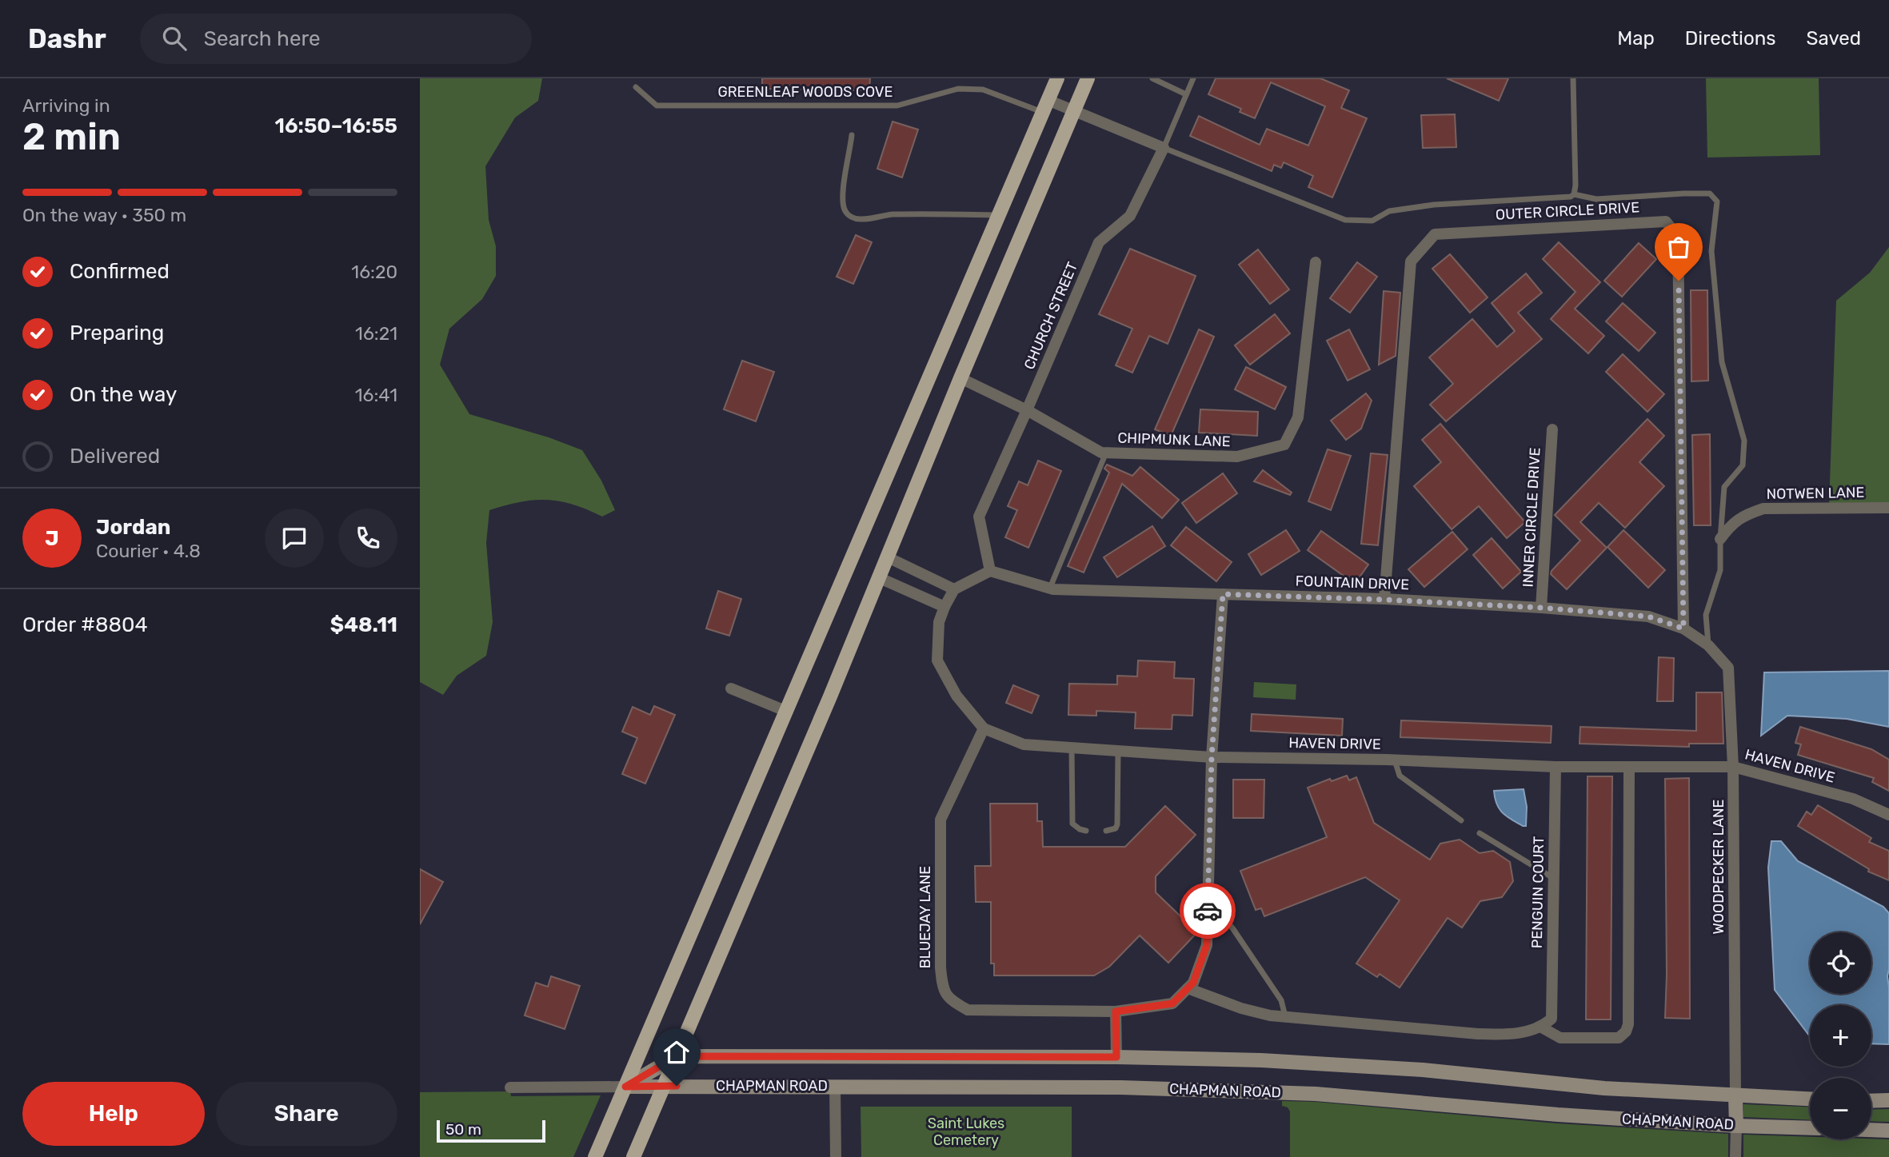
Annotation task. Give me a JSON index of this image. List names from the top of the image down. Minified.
{"streets":{"street":["OUTER CIRCLE DRIVE","CHURCH STREET","CHIPMUNK LANE","NOTWEN LANE","INNER CIRCLE DRIVE","FOUNTAIN DRIVE","HAVEN DRIVE","WOODPECKER LANE","PENGUIN COURT","BLUEJAY LANE","CHAPMAN ROAD"],"lane":["GREENLEAF WOODS COVE"]},"crossings":[["OUTER CIRCLE DRIVE","FOUNTAIN DRIVE"],["CHURCH STREET","CHIPMUNK LANE"],["CHURCH STREET","FOUNTAIN DRIVE"],["INNER CIRCLE DRIVE","FOUNTAIN DRIVE"],["FOUNTAIN DRIVE","WOODPECKER LANE"],["HAVEN DRIVE","WOODPECKER LANE"],["HAVEN DRIVE","PENGUIN COURT"],["HAVEN DRIVE","BLUEJAY LANE"],["WOODPECKER LANE","CHAPMAN ROAD"]],"parks":["Saint Lukes Cemetery"],"scale_bar":"50 m","page":{"header":"Dashr","search":"Search here","nav":["Map","Directions","Saved"],"heading":["2 min","Arriving in","16:50–16:55"],"panel":["Jordan","Courier · 4.8","Order #8804","$48.11"],"bar":"On the way · 350 m","list":[["Confirmed","16:20"],["Preparing","16:21"],["On the way","16:41"],"Delivered"],"round":"J","map_buttons":["+","−"],"buttons":["Help","Share"],"scale":"50 m"}}
